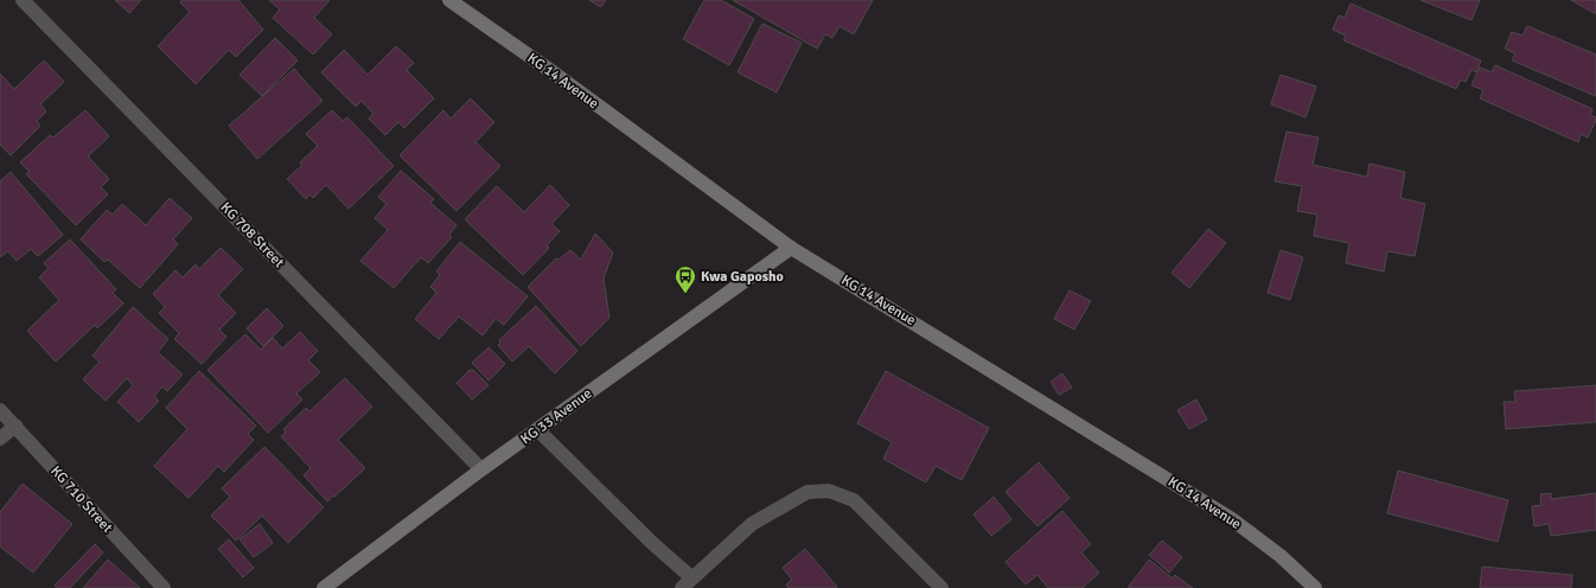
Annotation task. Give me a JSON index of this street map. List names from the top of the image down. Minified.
{"streets":{"main road":["KG 14 Avenue","KG 33 Avenue"],"street":["KG 708 Street","KG 710 Street"]},"crossings":[["KG 14 Avenue","KG 33 Avenue"],["KG 708 Street","KG 33 Avenue"]],"places":{"bus stop":["Kwa Gaposho"]}}
